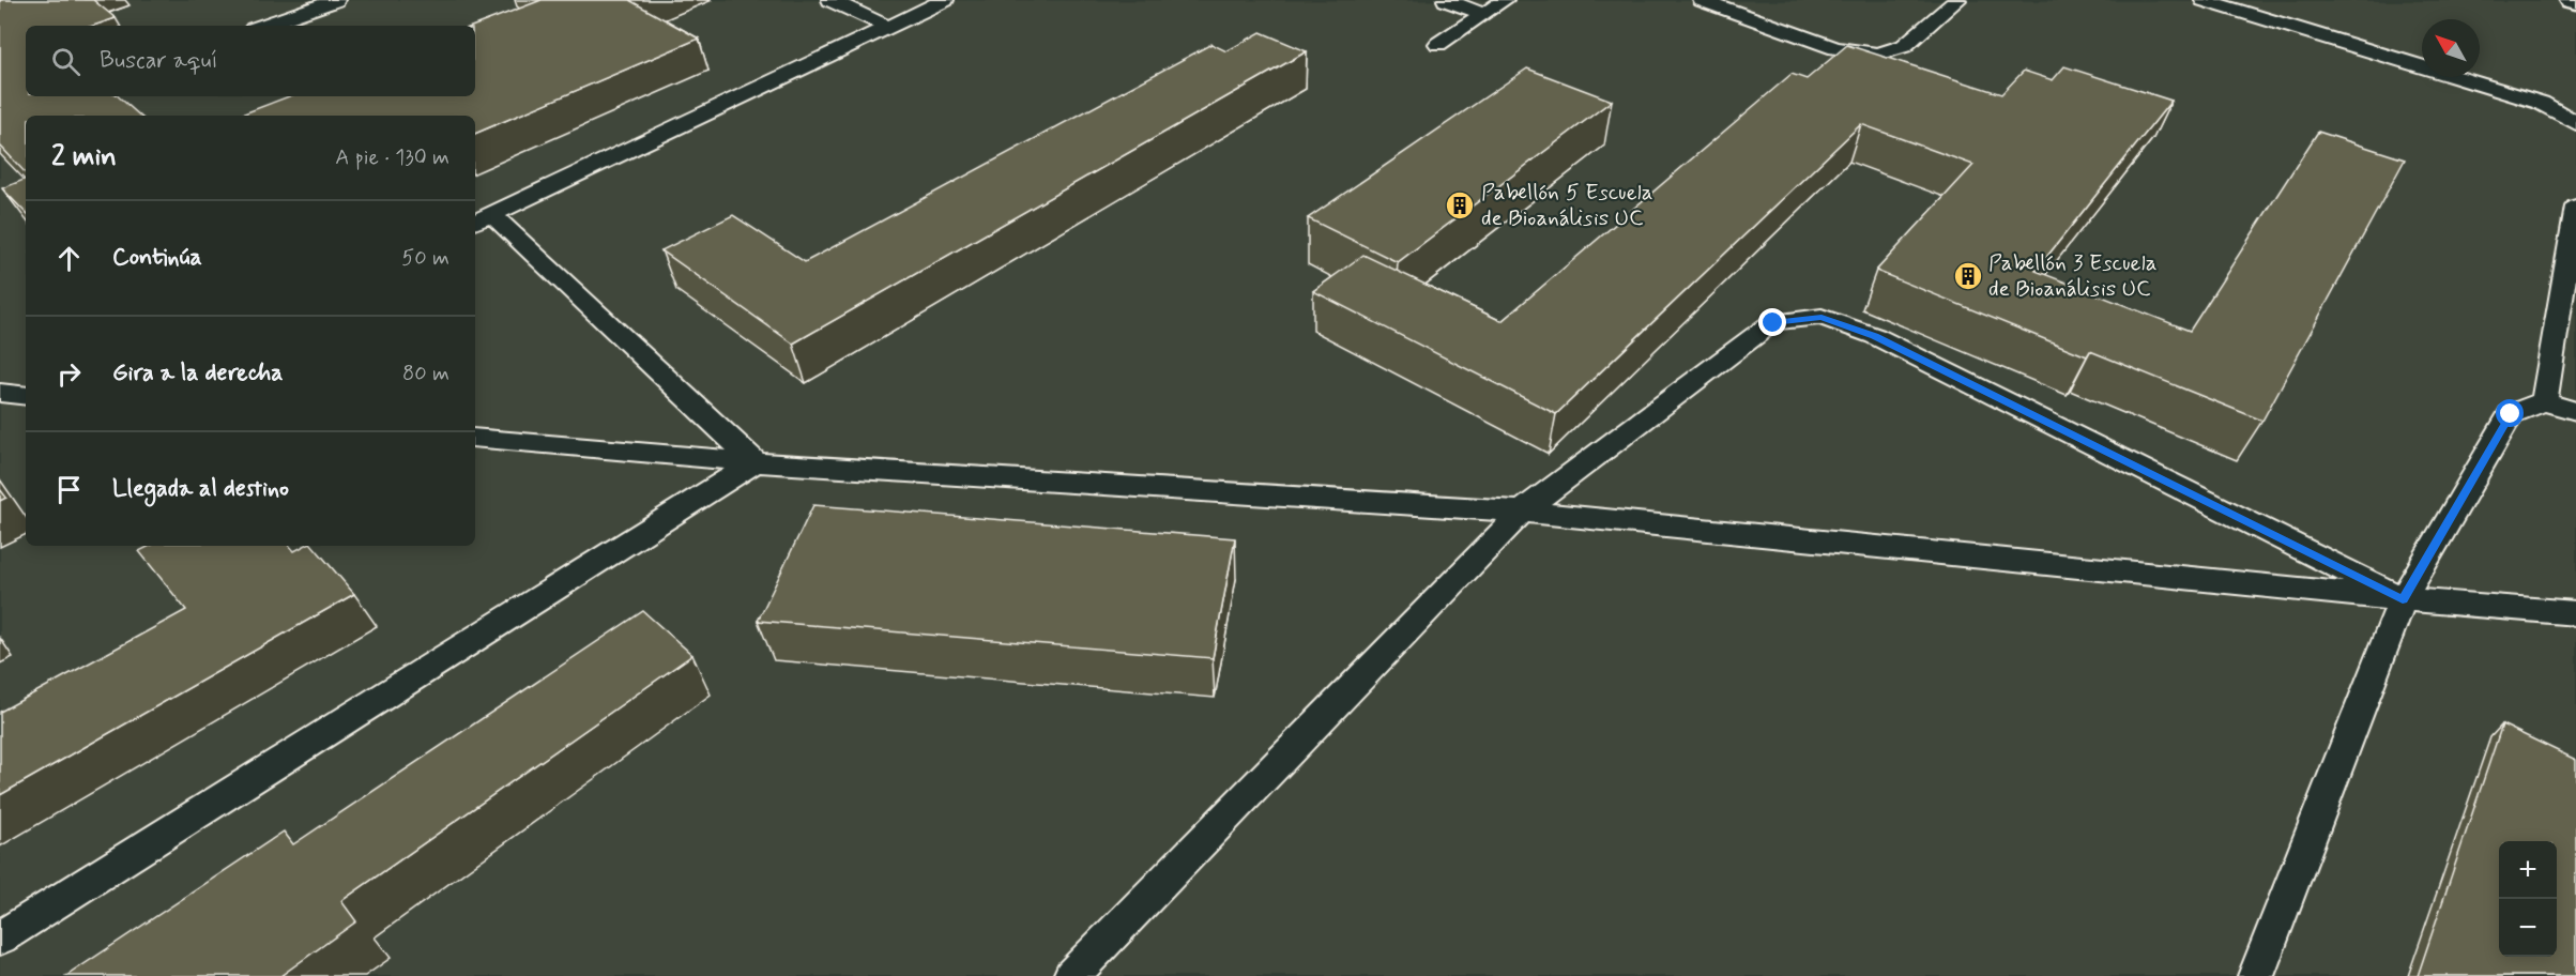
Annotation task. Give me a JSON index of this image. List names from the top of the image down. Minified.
{"places":{"building":["Pabellón 5 Escuela de Bioanálisis UC","Pabellón 3 Escuela de Bioanálisis UC"]},"north":"top left","page":{"search":"Buscar aquí","heading":["2 min","A pie · 130 m"],"list":[["Continúa","50 m"],["Gira a la derecha","80 m"],"Llegada al destino"],"map_buttons":["+","−"]}}
